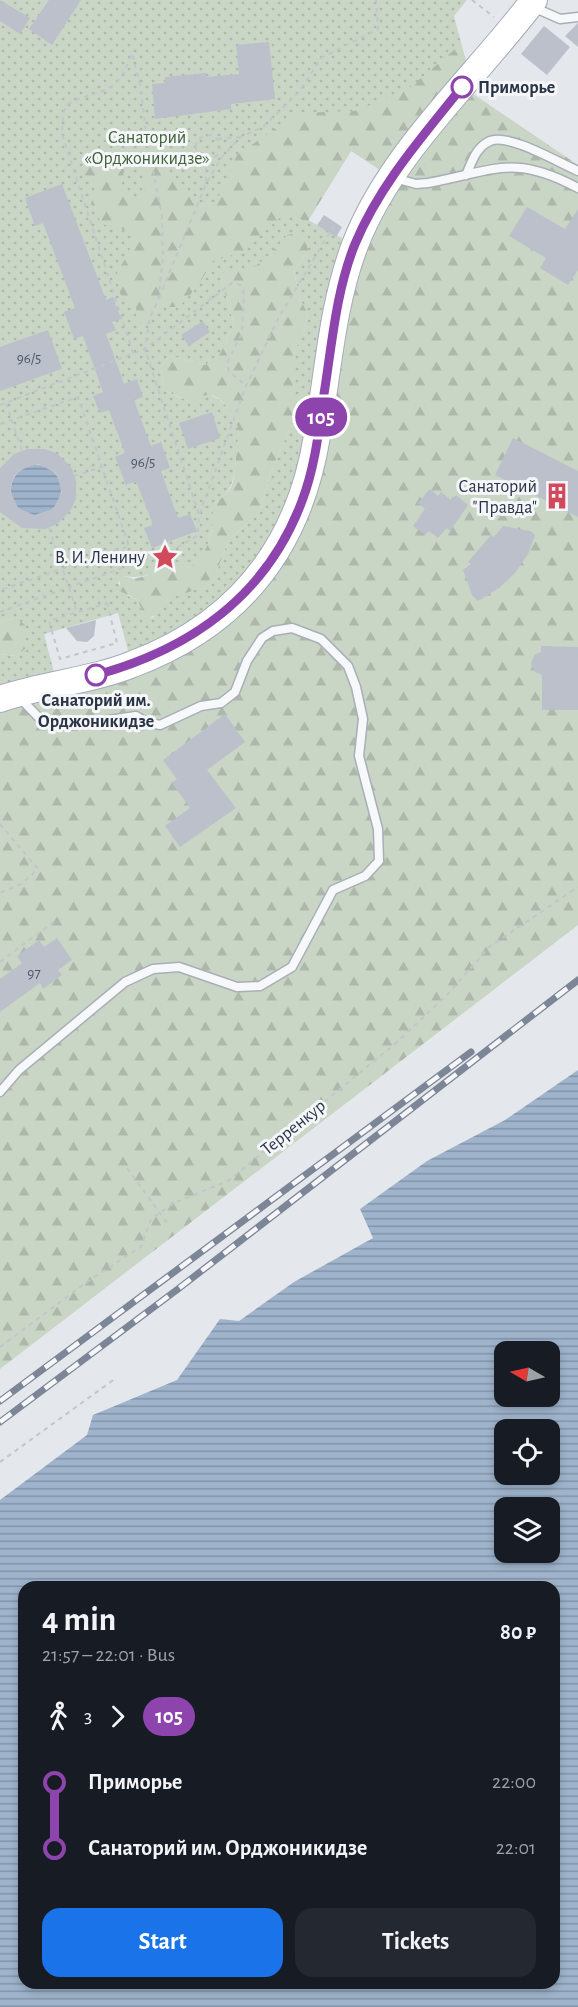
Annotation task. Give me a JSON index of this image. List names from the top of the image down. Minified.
{"streets":{"path":["Терренкур"]},"parks":["Санаторий «Орджоникидзе»"],"places":{"other":["Приморье","Санаторий им. Орджоникидзе"],"building":["Санаторий \"Правда\""],"place":["В. И. Ленину"]},"lines":["bus line 105"],"house_numbers":["96/5","96/5","97"],"north":"left","page":{"on_map":"105","heading":["4 min","21:57 – 22:01 · Bus","80 ₽"],"legs":["3","105"],"list":[{"name":"Приморье","value":"22:00"},{"name":"Санаторий им. Орджоникидзе","value":"22:01"}],"buttons":["Start","Tickets"]}}
